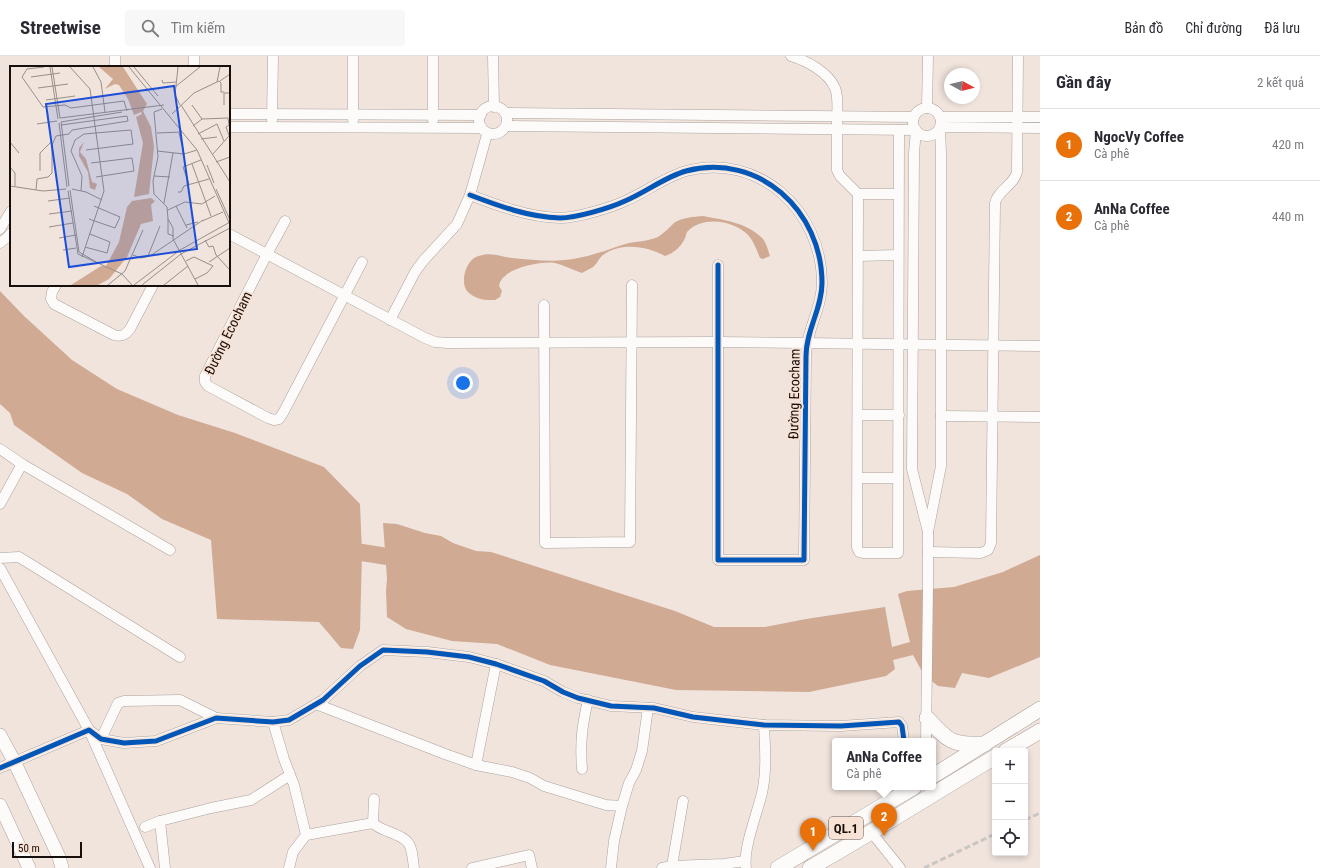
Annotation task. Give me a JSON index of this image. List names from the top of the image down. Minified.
{"streets":{"highway":["QL.1"],"street":["Đường Ecocham"]},"scale_bar":"50 m","north":"right","page":{"header":"Streetwise","search":"Tìm kiếm","nav":["Bản đồ","Chỉ đường","Đã lưu"],"heading":["Gần đây","2 kết quả"],"list":[{"mark":"1","name":"NgocVy Coffee","note":"Cà phê","value":"420 m"},{"mark":"2","name":"AnNa Coffee","note":"Cà phê","value":"440 m"}],"popup":["AnNa Coffee","Cà phê"],"map_buttons":["+","−"],"pins":["2","1"],"scale":"50 m"}}
